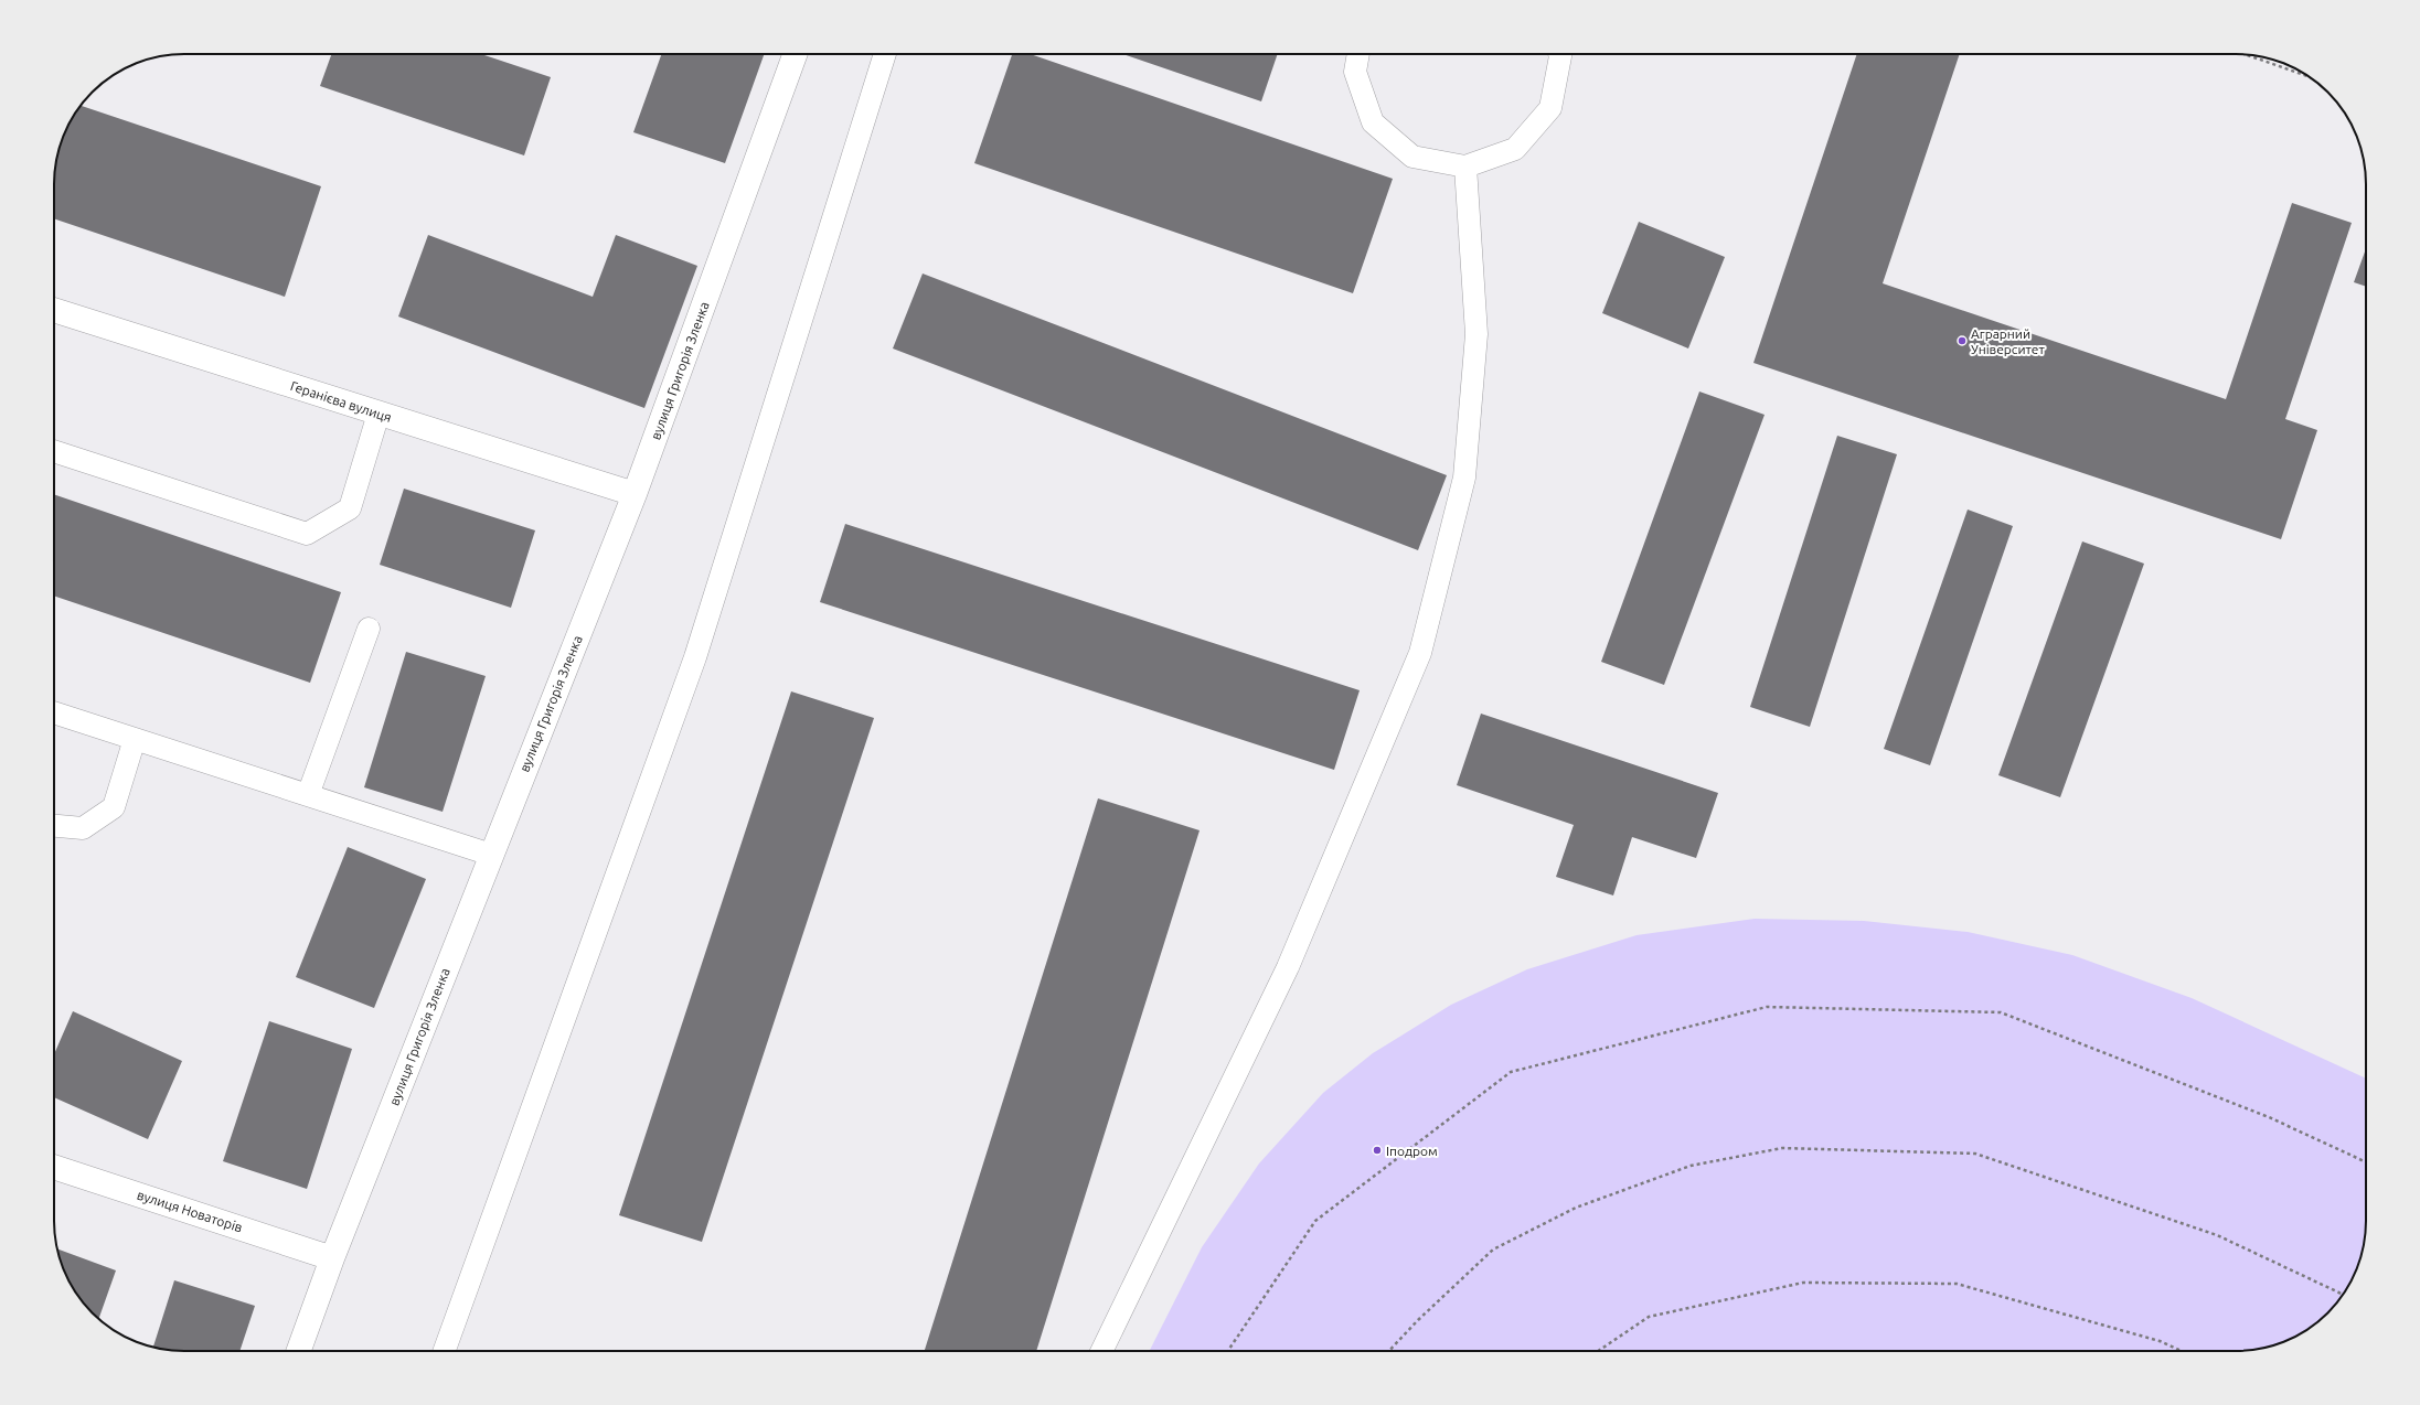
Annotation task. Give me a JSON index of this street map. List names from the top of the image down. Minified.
{"streets":{"street":["вулиця Григорія Зленка","Геранієва вулиця","вулиця Новаторів"]},"crossings":[["вулиця Григорія Зленка","Геранієва вулиця"],["вулиця Григорія Зленка","вулиця Новаторів"]],"places":["Аграрний Університет","Іподром"]}
